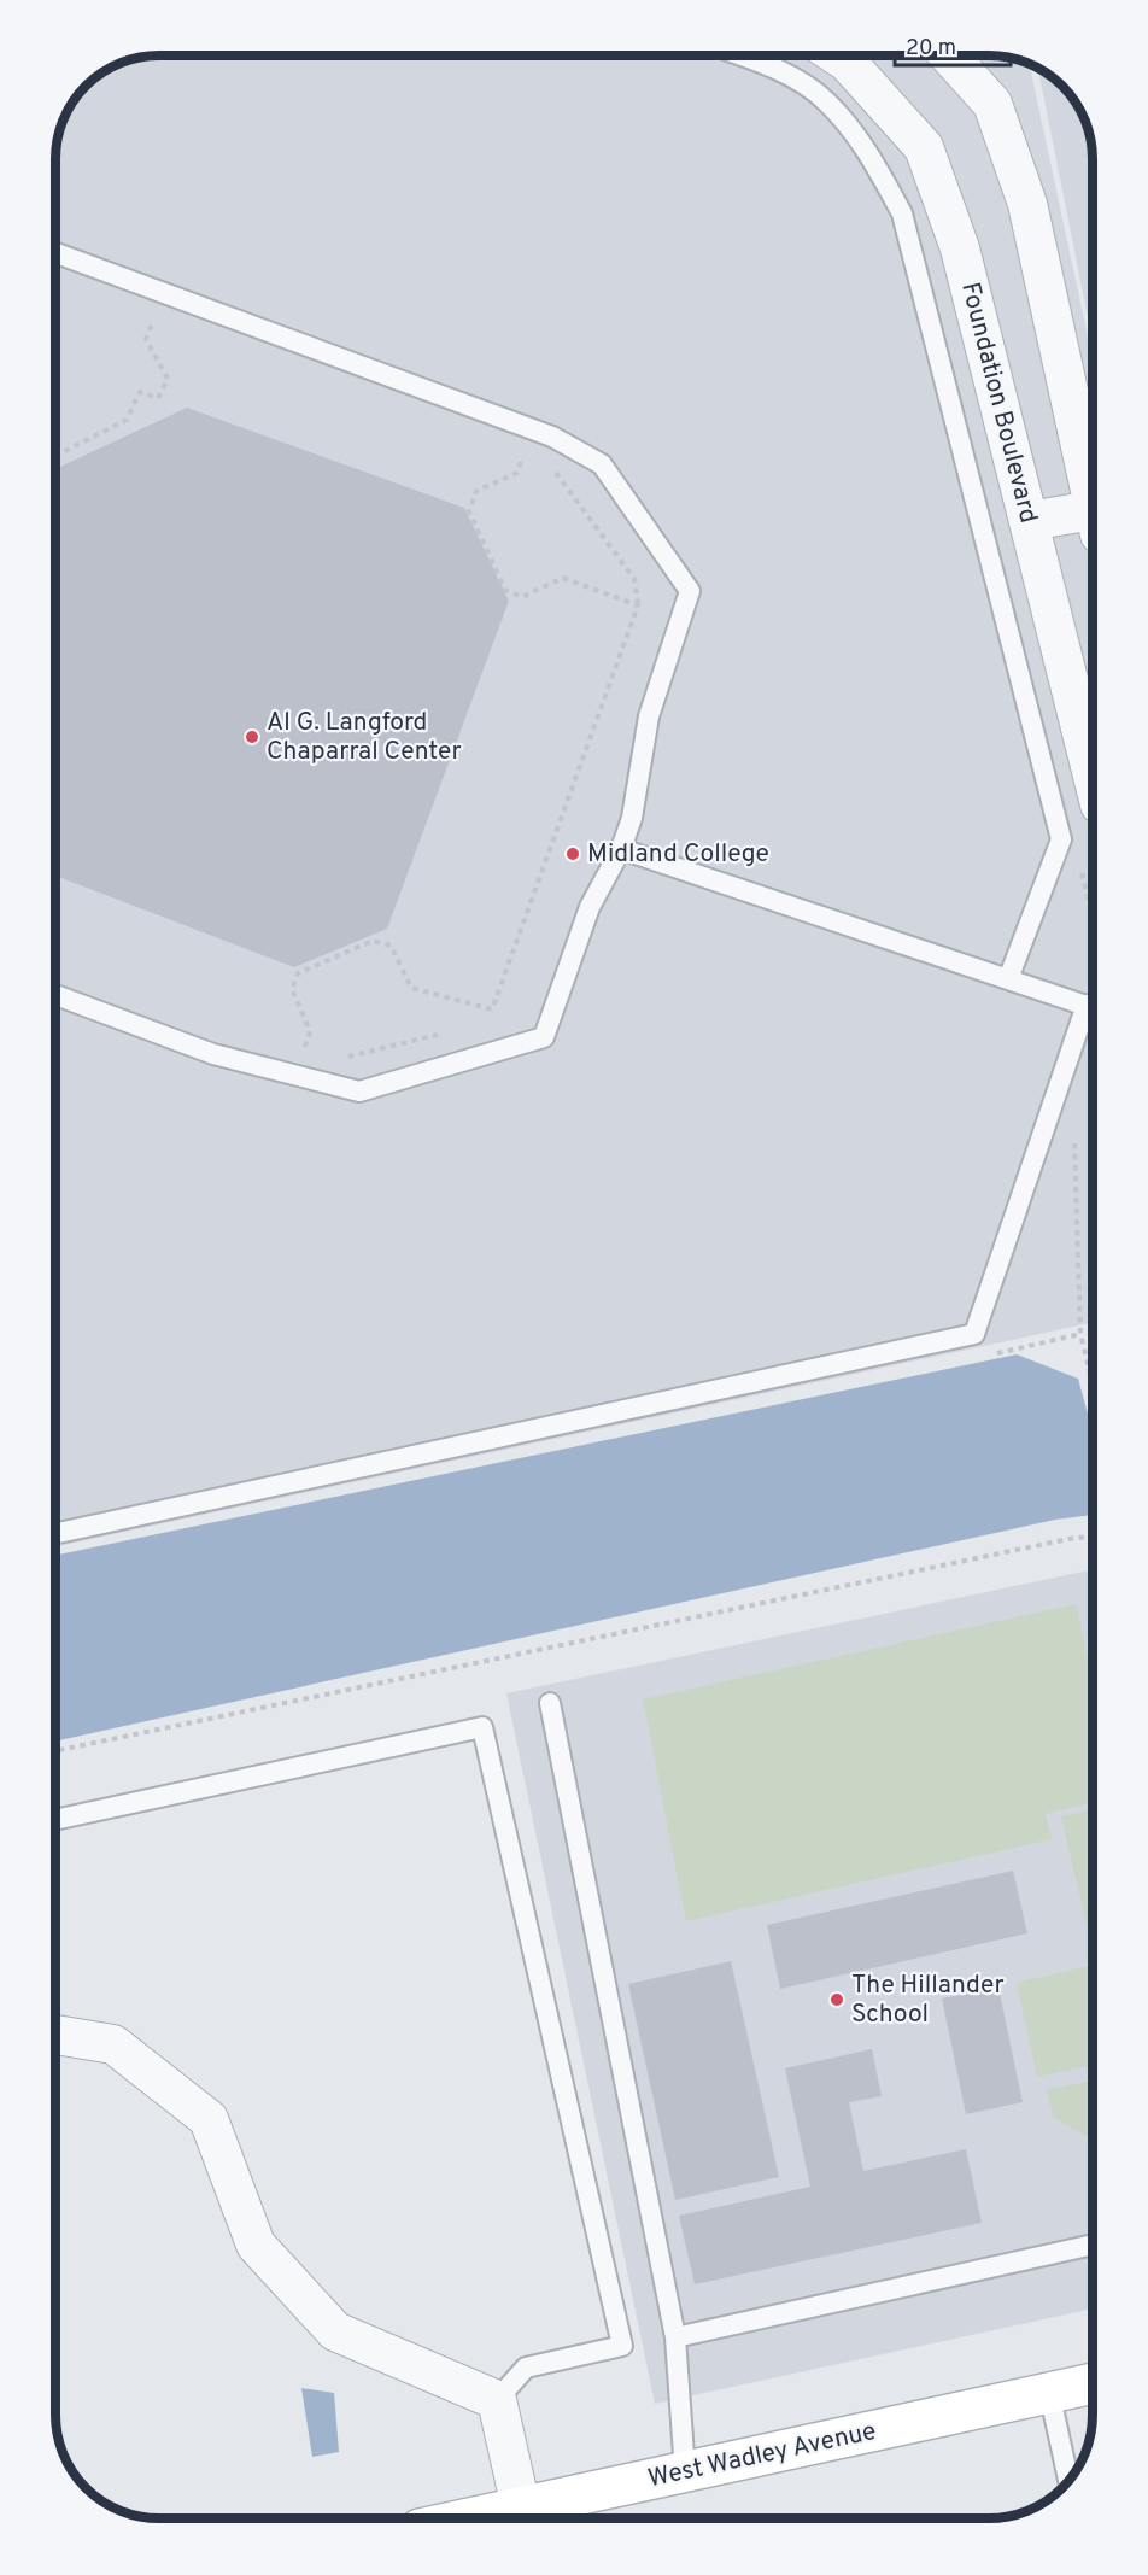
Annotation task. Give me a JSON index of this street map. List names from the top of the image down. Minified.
{"streets":{"main road":["West Wadley Avenue"],"street":["Foundation Boulevard"]},"places":["Al G. Langford Chaparral Center","Midland College","The Hillander School"],"scale_bar":"20 m"}
